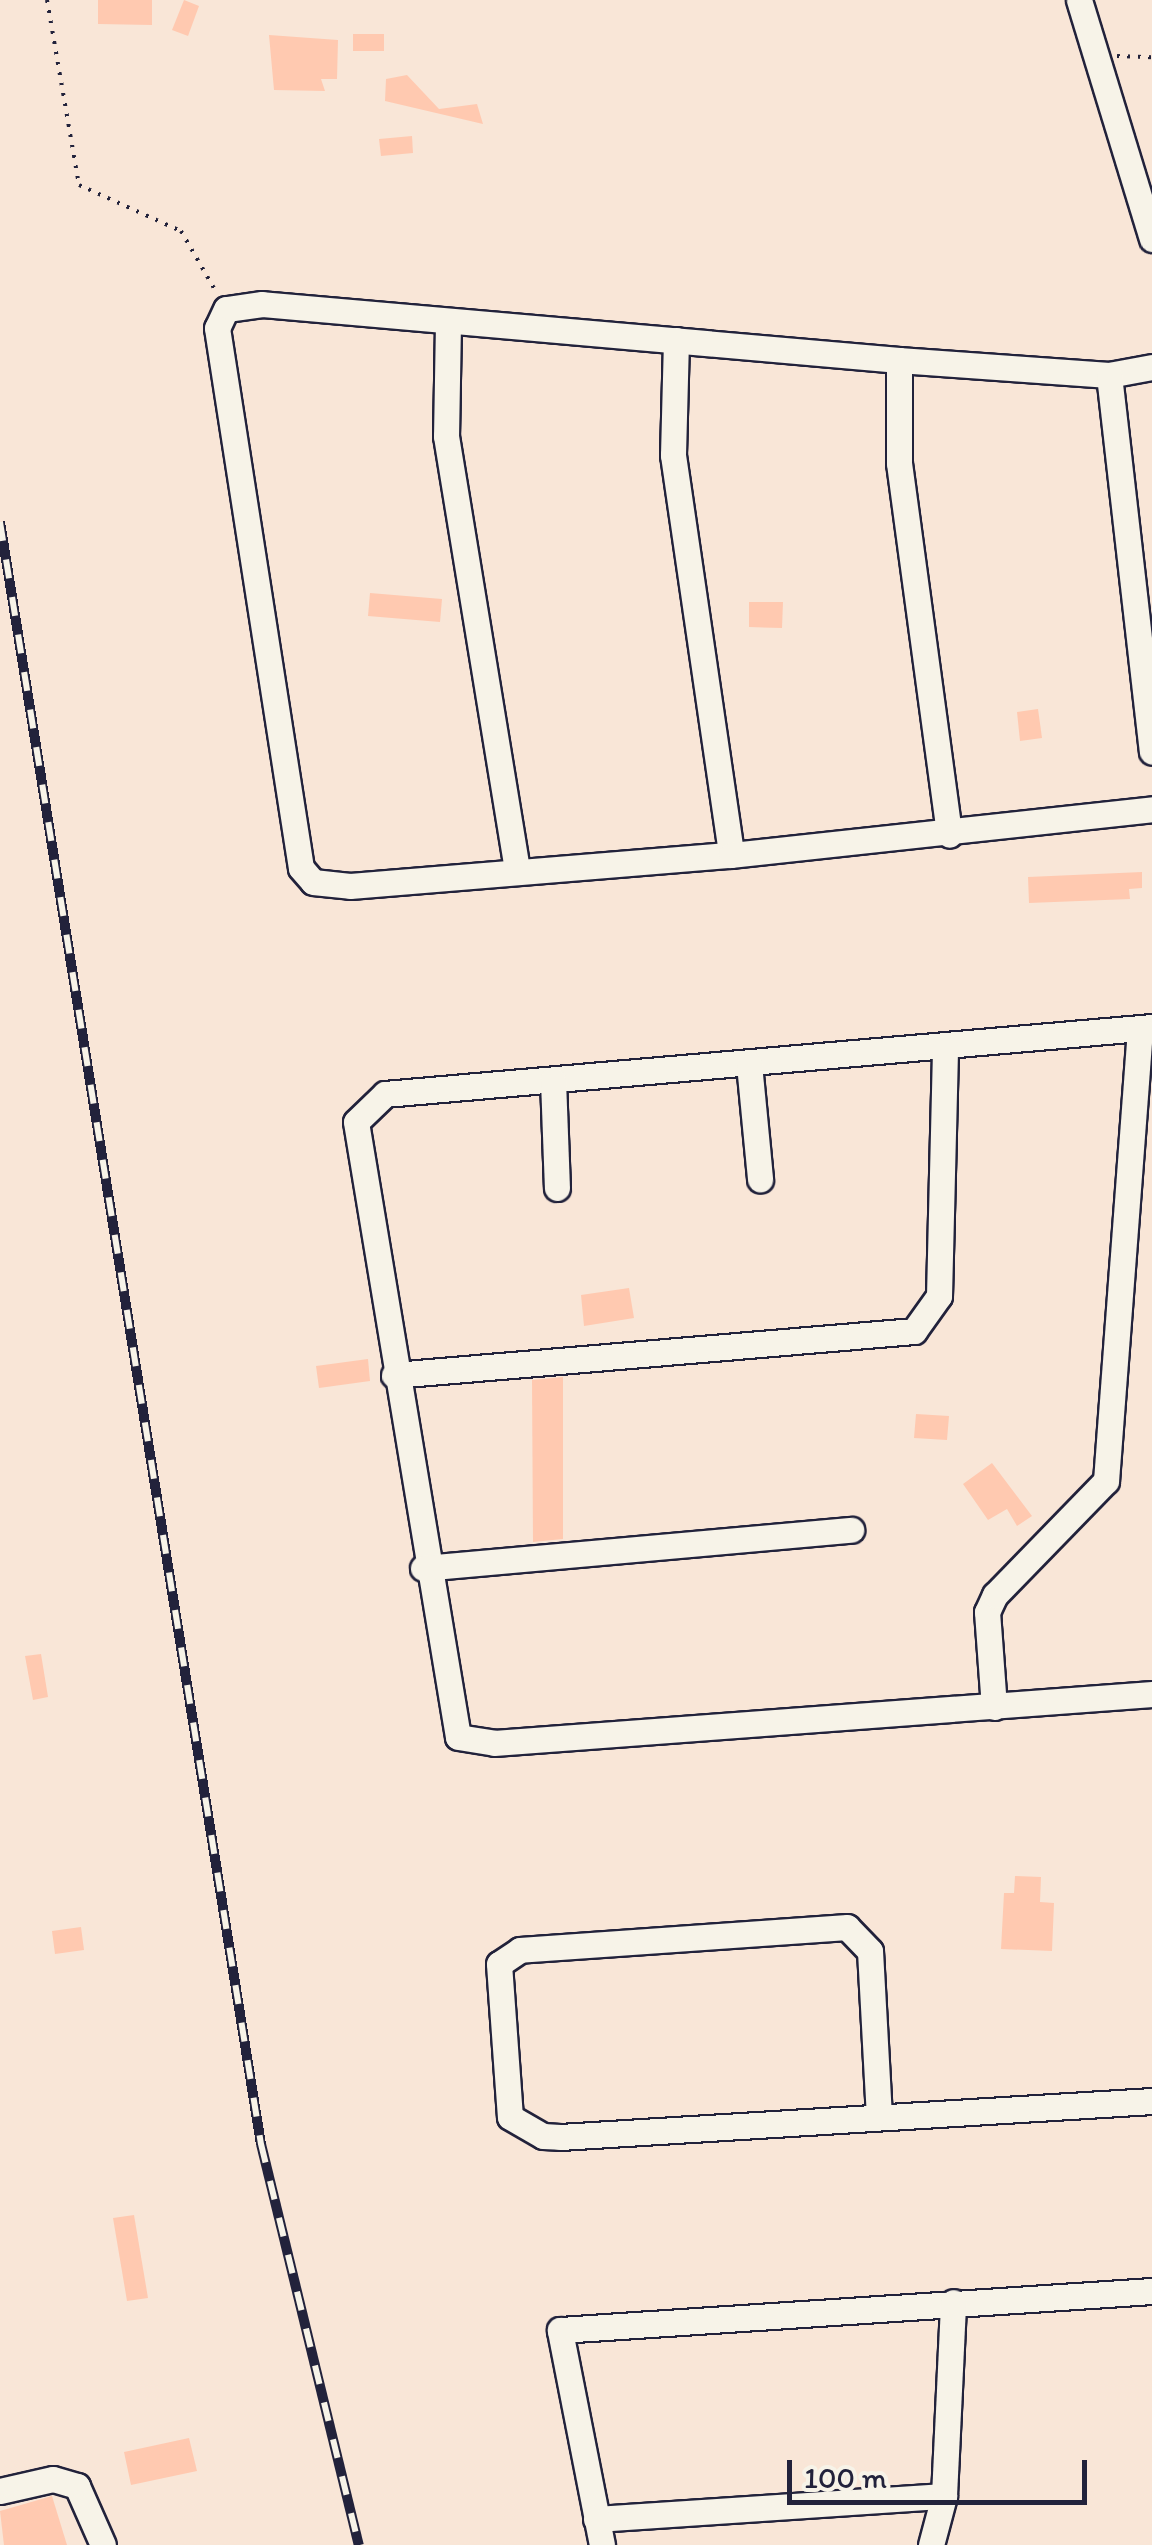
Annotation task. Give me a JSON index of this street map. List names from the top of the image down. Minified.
{"scale_bar":"100 m"}
